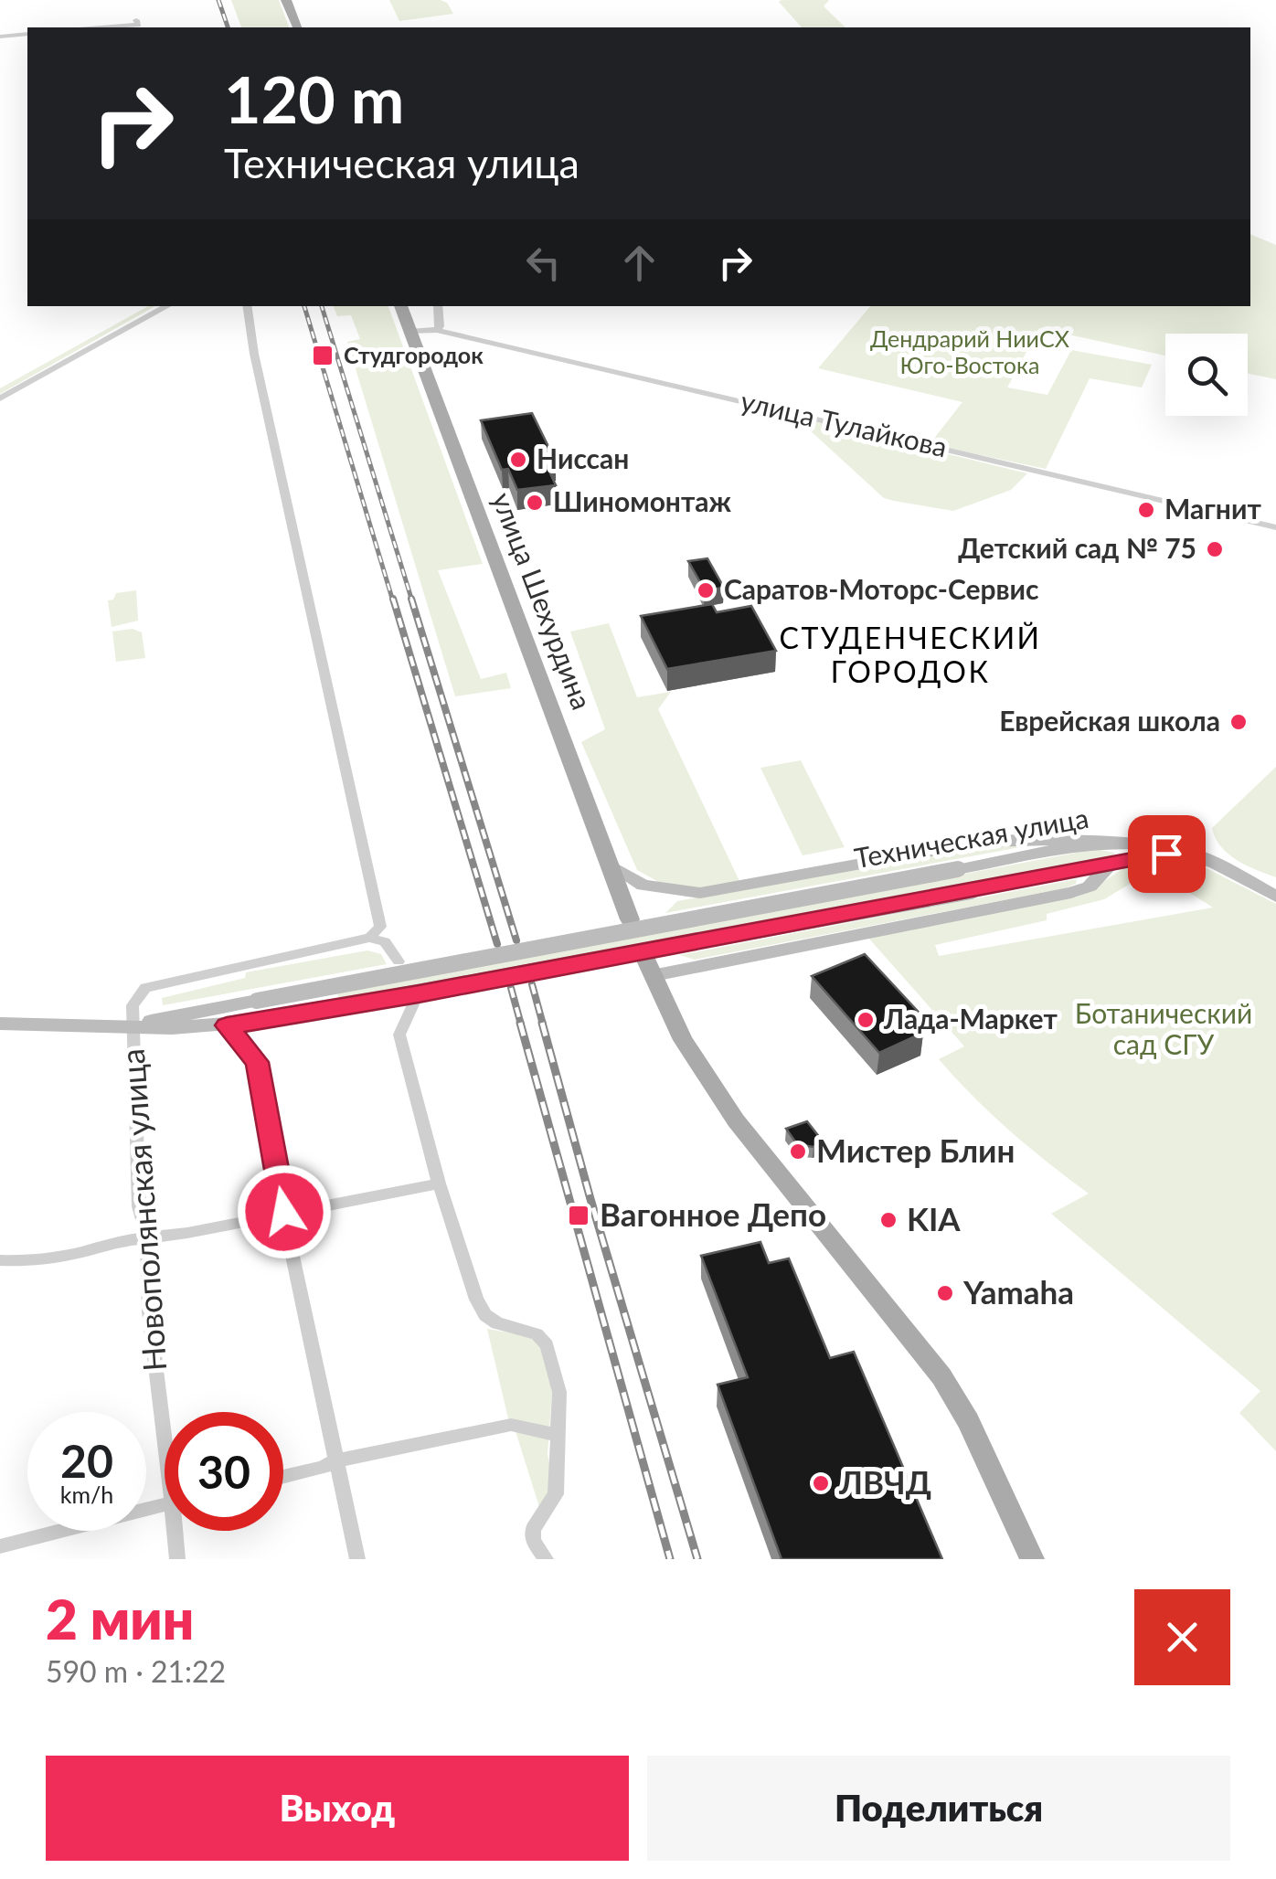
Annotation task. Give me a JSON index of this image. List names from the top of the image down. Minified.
{"streets":{"main road":["улица Шехурдина","Техническая улица"],"street":["улица Тулайкова","Новополянская улица"]},"crossings":[["улица Тулайкова","улица Шехурдина"],["Техническая улица","Новополянская улица"]],"districts":["СТУДЕНЧЕСКИЙ ГОРОДОК"],"parks":["Дендрарий НииСХ Юго-Востока","Ботанический сад СГУ"],"places":{"transit":["Студгородок","Вагонное Депо"],"other":["Ниссан","Шиномонтаж","Магнит","Детский сад № 75","Саратов-Моторс-Сервис","Еврейская школа","Лада-Маркет","Мистер Блин","KIA","Yamaha","ЛВЧД"]},"page":{"turn":["120 m","Техническая улица"],"speed":"20 km/h","limit":"30","heading":["2 мин","590 m · 21:22"],"buttons":["Выход","Поделиться"]}}
